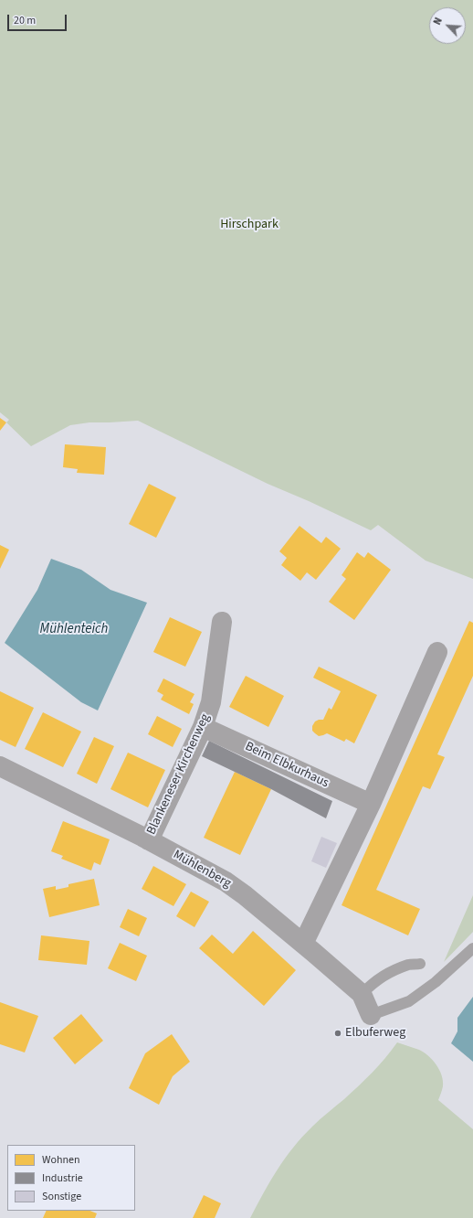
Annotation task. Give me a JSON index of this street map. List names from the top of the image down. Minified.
{"streets":{"street":["Beim Elbkurhaus","Blankeneser Kirchenweg","Mühlenberg"]},"crossings":[["Beim Elbkurhaus","Blankeneser Kirchenweg"],["Blankeneser Kirchenweg","Mühlenberg"]],"water":["Mühlenteich"],"parks":["Hirschpark"],"places":["Elbuferweg"],"legend":["Wohnen","Industrie","Sonstige"],"scale_bar":"20 m","north":"top left"}
